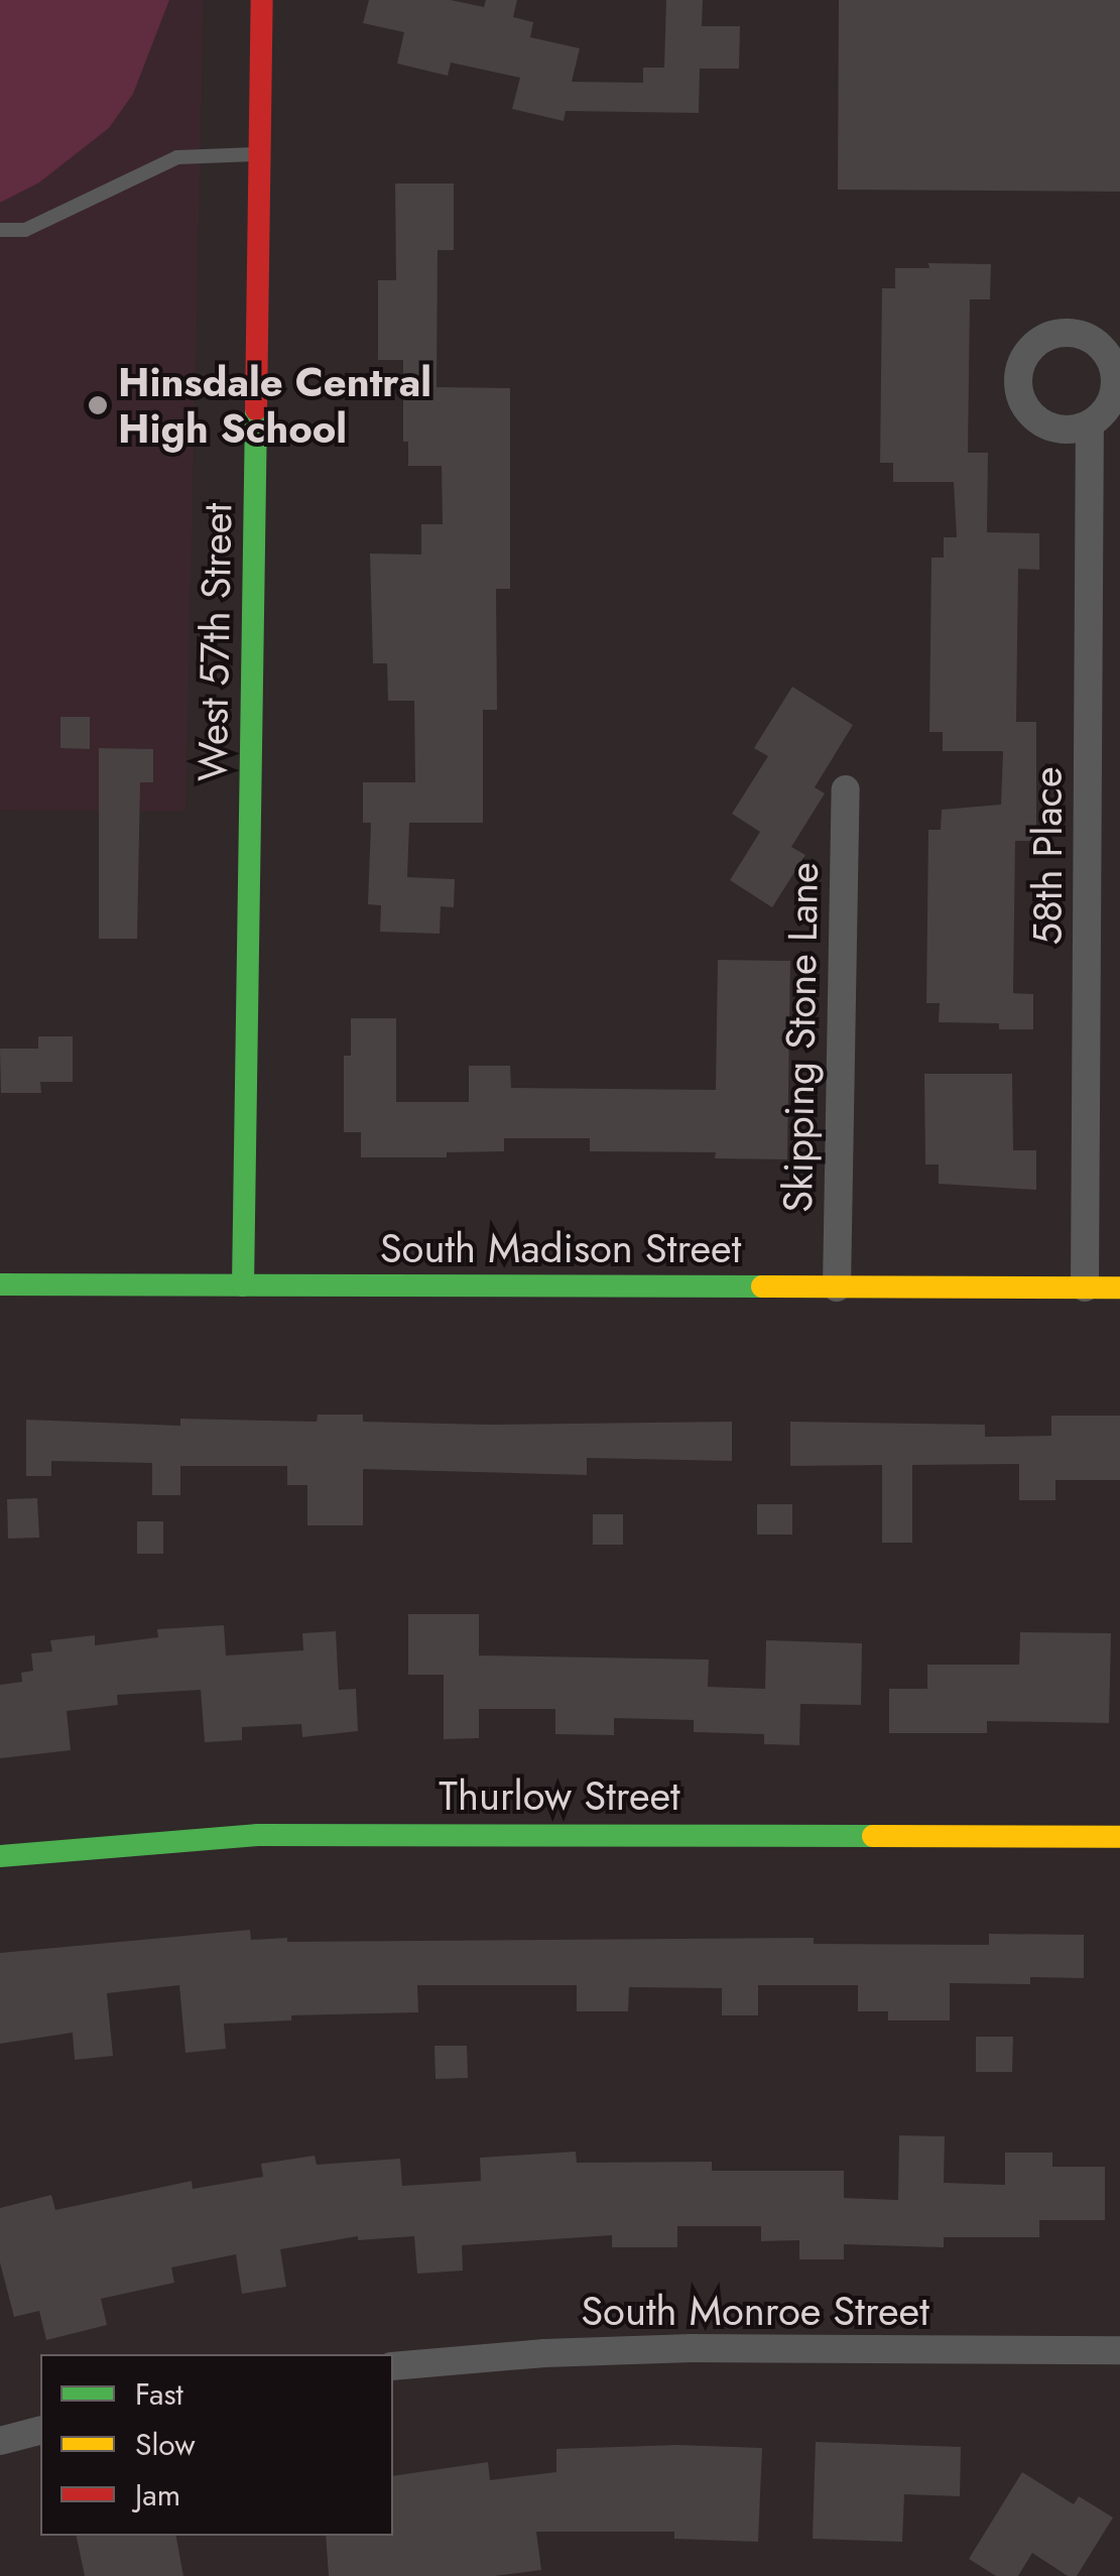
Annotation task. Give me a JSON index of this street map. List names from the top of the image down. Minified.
{"streets":{"street":["West 57th Street","58th Place","Skipping Stone Lane","South Madison Street","Thurlow Street","South Monroe Street"]},"crossings":[["West 57th Street","South Madison Street"],["58th Place","South Madison Street"],["Skipping Stone Lane","South Madison Street"]],"places":["Hinsdale Central High School"],"legend":["Fast","Slow","Jam"]}
